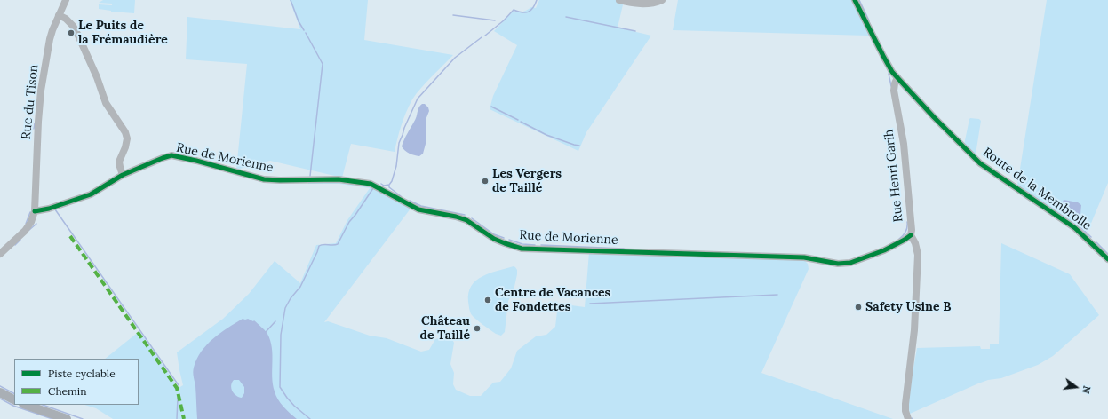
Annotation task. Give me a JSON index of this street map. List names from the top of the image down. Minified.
{"streets":{"street":["Rue du Tison","Rue de Morienne","Rue Henri Garih","Route de la Membrolle"]},"crossings":[["Rue du Tison","Rue de Morienne"],["Rue de Morienne","Rue Henri Garih"],["Rue Henri Garih","Route de la Membrolle"]],"places":["Le Puits de la Frémaudière","Les Vergers de Taillé","Centre de Vacances de Fondettes","Safety Usine B","Château de Taillé"],"legend":["Piste cyclable","Chemin"],"north":"right"}
